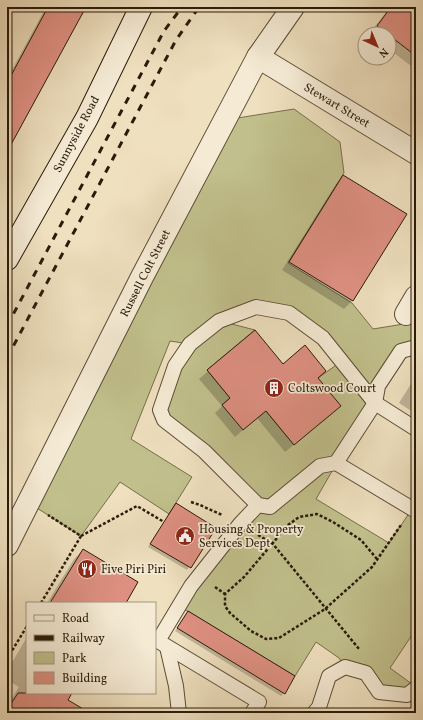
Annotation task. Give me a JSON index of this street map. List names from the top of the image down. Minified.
{"streets":{"street":["Stewart Street","Sunnyside Road","Russell Colt Street"]},"crossings":[["Stewart Street","Russell Colt Street"]],"places":{"building":["Coltswood Court"],"public building":["Housing & Property Services Dept"],"restaurant":["Five Piri Piri"]},"legend":["Road","Railway","Park","Building"],"north":"bottom right"}
